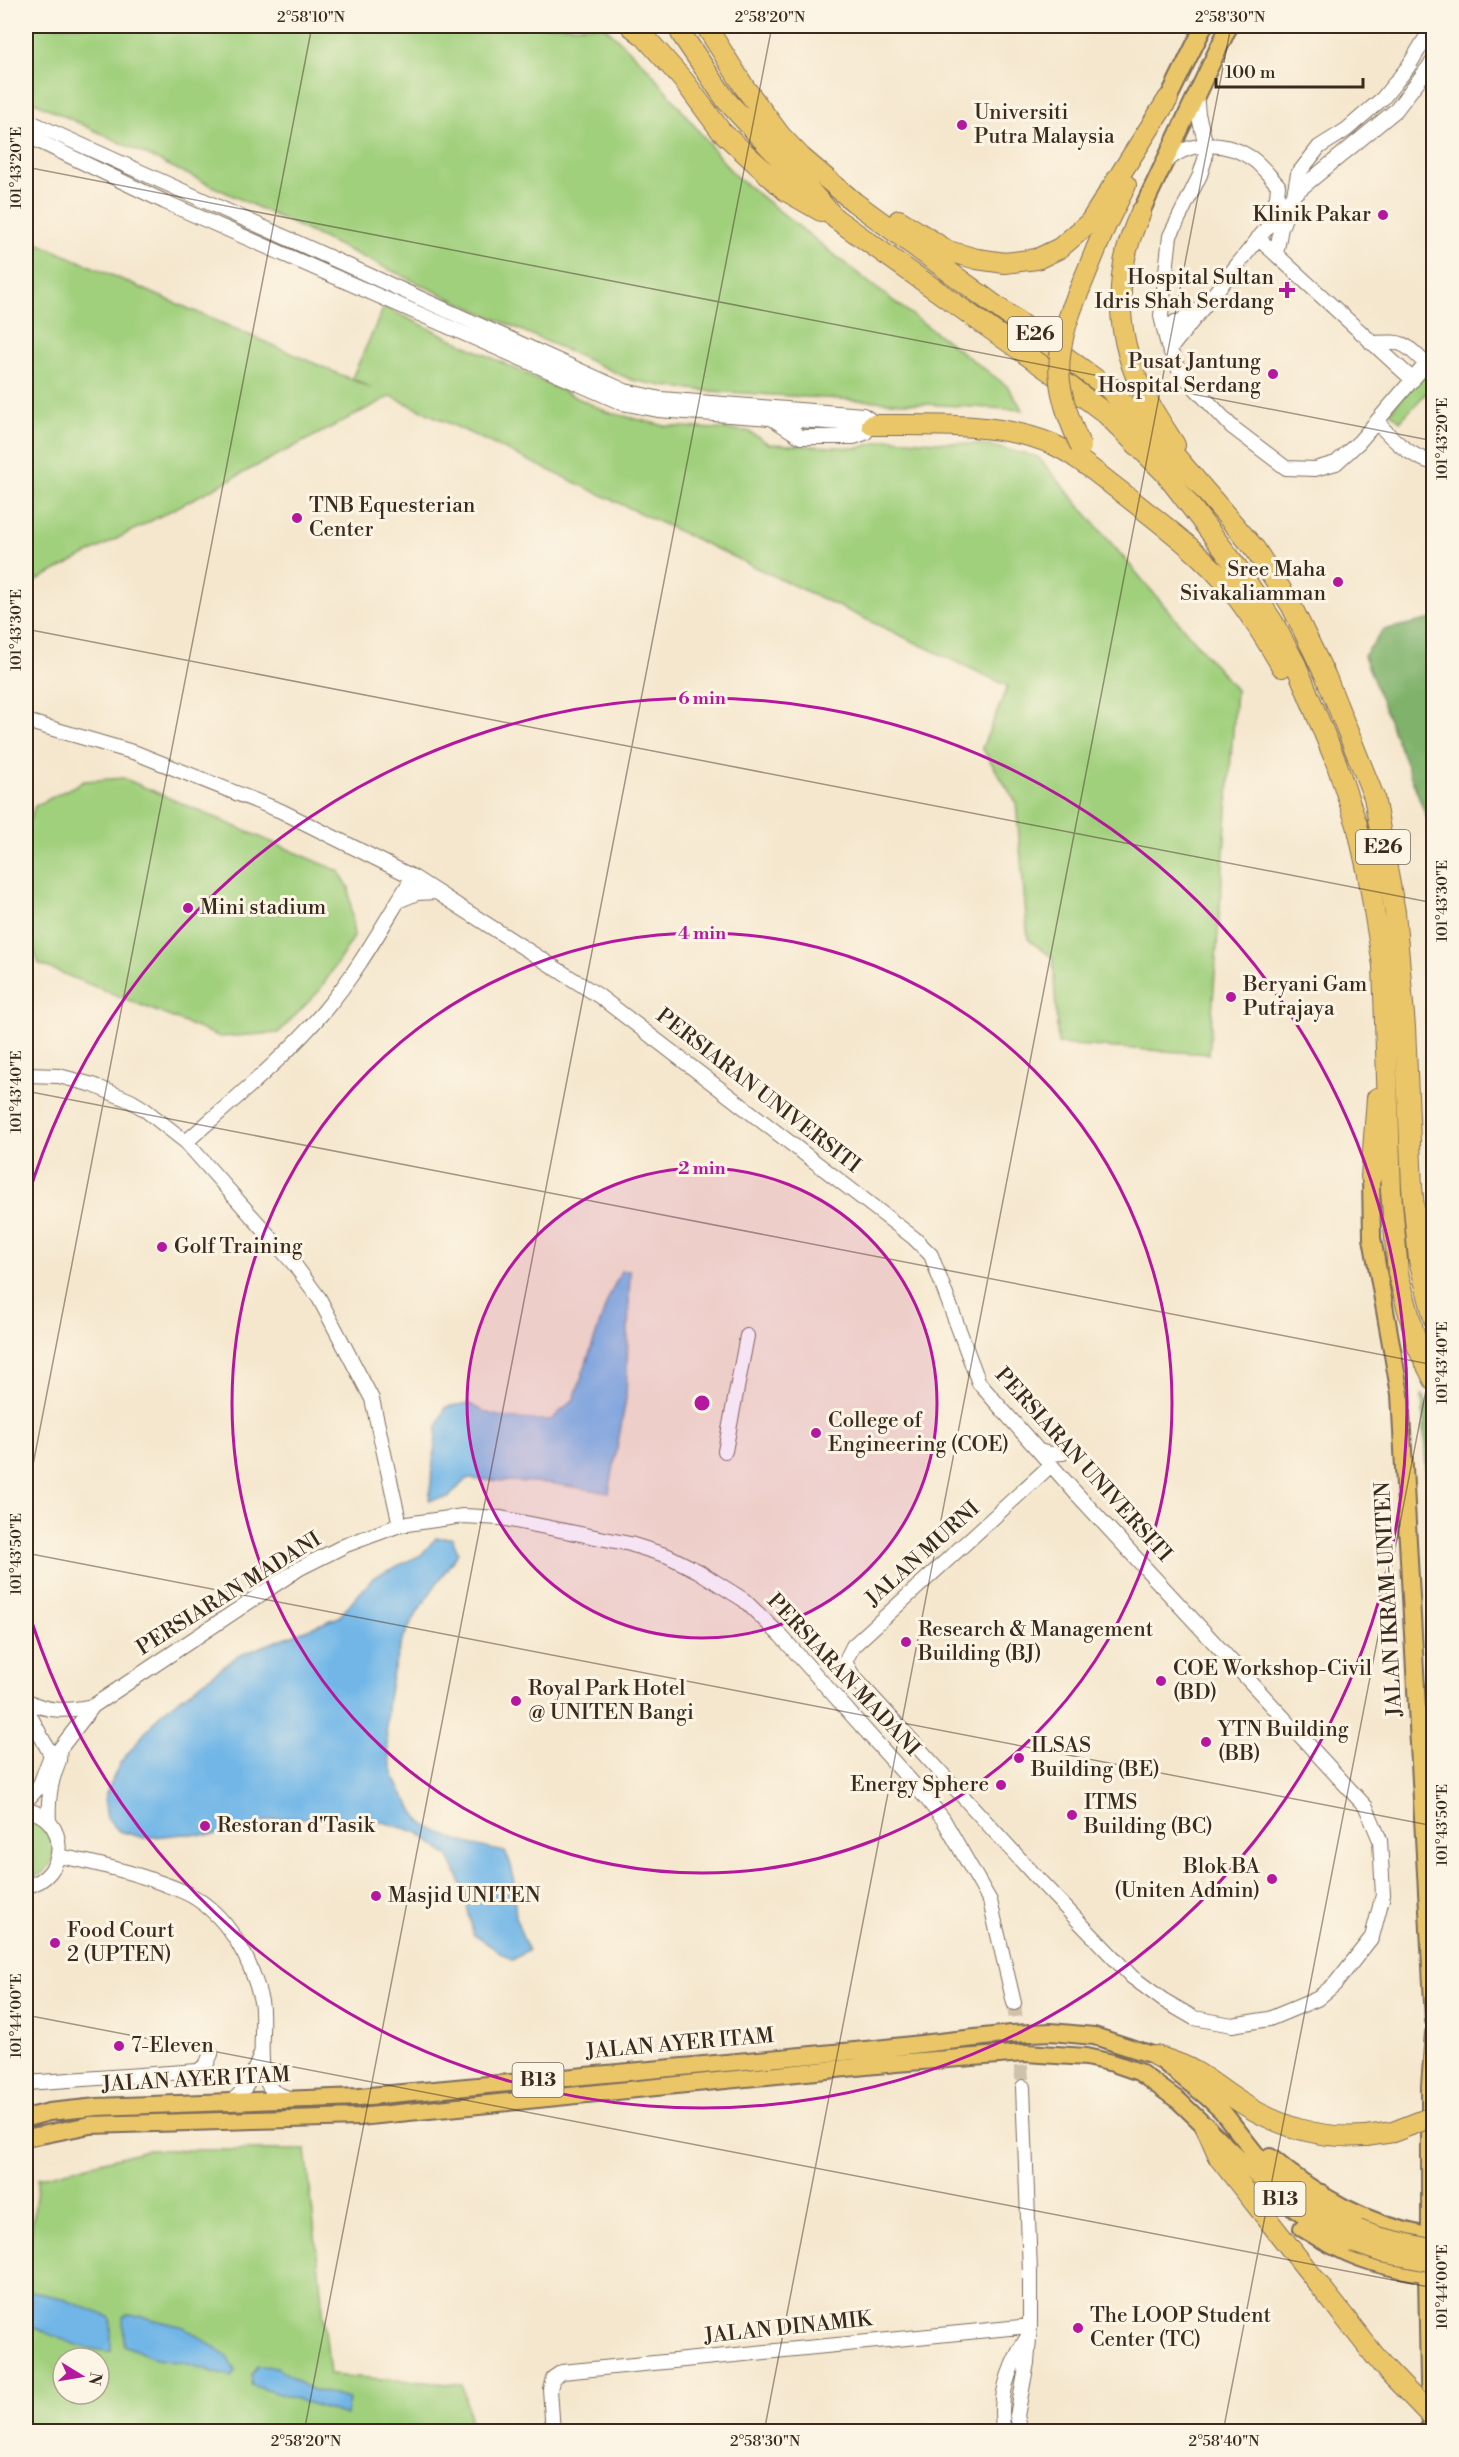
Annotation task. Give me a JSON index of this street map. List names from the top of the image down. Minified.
{"streets":{"highway":["E26","B13"],"main road":["JALAN IKRAM-UNITEN","JALAN AYER ITAM"],"street":["PERSIARAN UNIVERSITI","JALAN MURNI","PERSIARAN MADANI","JALAN DINAMIK"]},"crossings":[["PERSIARAN UNIVERSITI","JALAN MURNI"],["JALAN AYER ITAM","B13"]],"places":{"other":["Universiti Putra Malaysia","Klinik Pakar","Pusat Jantung Hospital Serdang","TNB Equesterian Center","Sree Maha Sivakaliamman","Mini stadium","Beryani Gam Putrajaya","Golf Training","College of Engineering (COE)","Research & Management Building (BJ)","COE Workshop-Civil (BD)","Royal Park Hotel @ UNITEN Bangi","YTN Building (BB)","ILSAS Building (BE)","Energy Sphere","ITMS Building (BC)","Restoran d'Tasik","Blok BA (Uniten Admin)","Masjid UNITEN","Food Court 2 (UPTEN)","7-Eleven","The LOOP Student Center (TC)"],"health":["Hospital Sultan Idris Shah Serdang"]},"scale_bar":"100 m","north":"right","coordinates":["2°58'10\"N","2°58'20\"N","2°58'30\"N","101°43'20\"E","101°43'30\"E","101°43'40\"E","101°43'50\"E","101°44'00\"E","2°58'40\"N"],"rings":["6 min","4 min","2 min"]}
